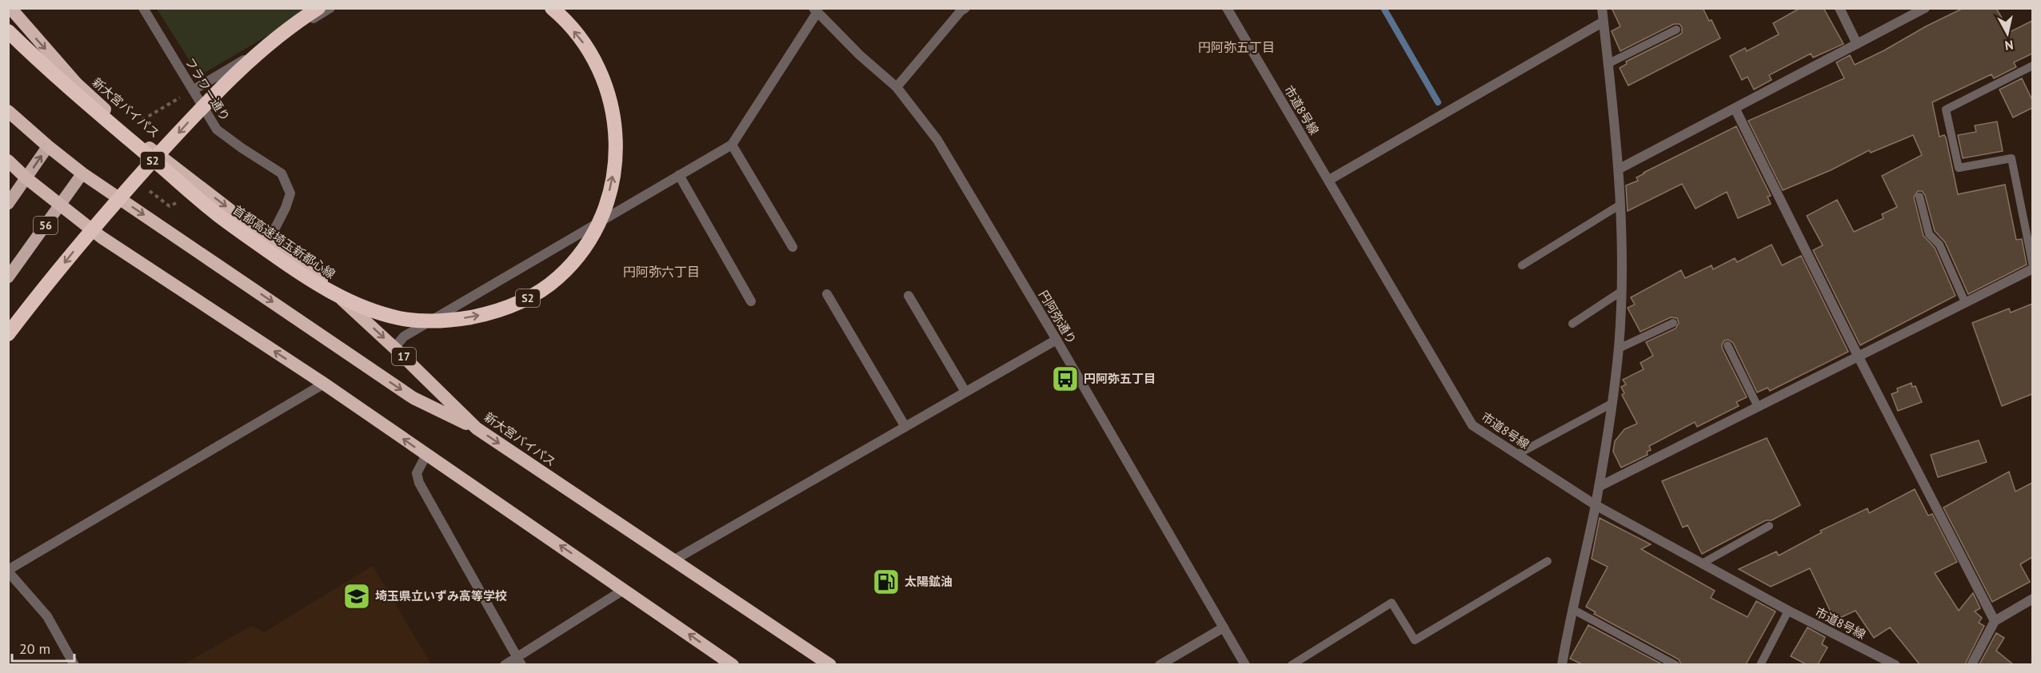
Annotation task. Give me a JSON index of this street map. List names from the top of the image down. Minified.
{"streets":{"highway":["新大宮バイパス","S2","首都高速埼玉新都心線","17"],"main road":["56"],"street":["フラワー通り","市道8号線","円阿弥通り"]},"crossings":[["フラワー通り","新大宮バイパス"],["新大宮バイパス","17"],["56","17"]],"districts":["円阿弥五丁目","円阿弥六丁目"],"places":{"bus stop":["円阿弥五丁目"],"fuel station":["太陽鉱油"],"school or university":["埼玉県立いずみ高等学校"]},"scale_bar":"20 m","north":"bottom"}
